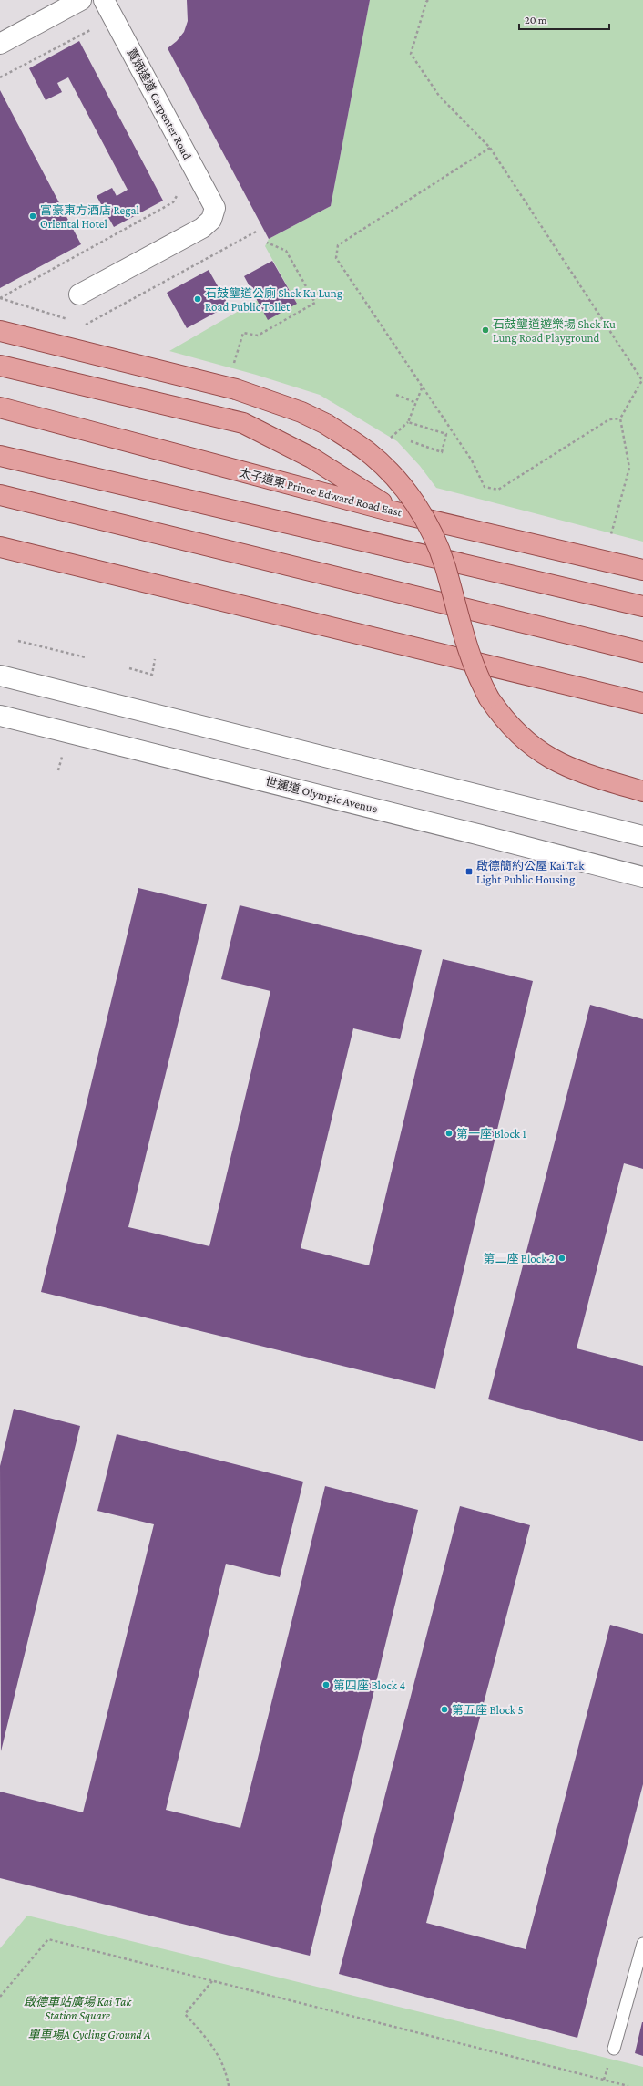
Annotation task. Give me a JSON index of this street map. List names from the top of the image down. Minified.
{"streets":{"main road":["賈炳達道 Carpenter Road","太子道東 Prince Edward Road East","世運道 Olympic Avenue"]},"parks":["啟德車站廣場 Kai Tak Station Square","單車場A Cycling Ground A"],"places":{"other":["富豪東方酒店 Regal Oriental Hotel","石鼓壟道公廁 Shek Ku Lung Road Public Toilet","石鼓壟道遊樂場 Shek Ku Lung Road Playground","第一座 Block 1","第二座 Block 2","第四座 Block 4","第五座 Block 5"],"transit":["啟德簡約公屋 Kai Tak Light Public Housing"]},"scale_bar":"20 m"}
